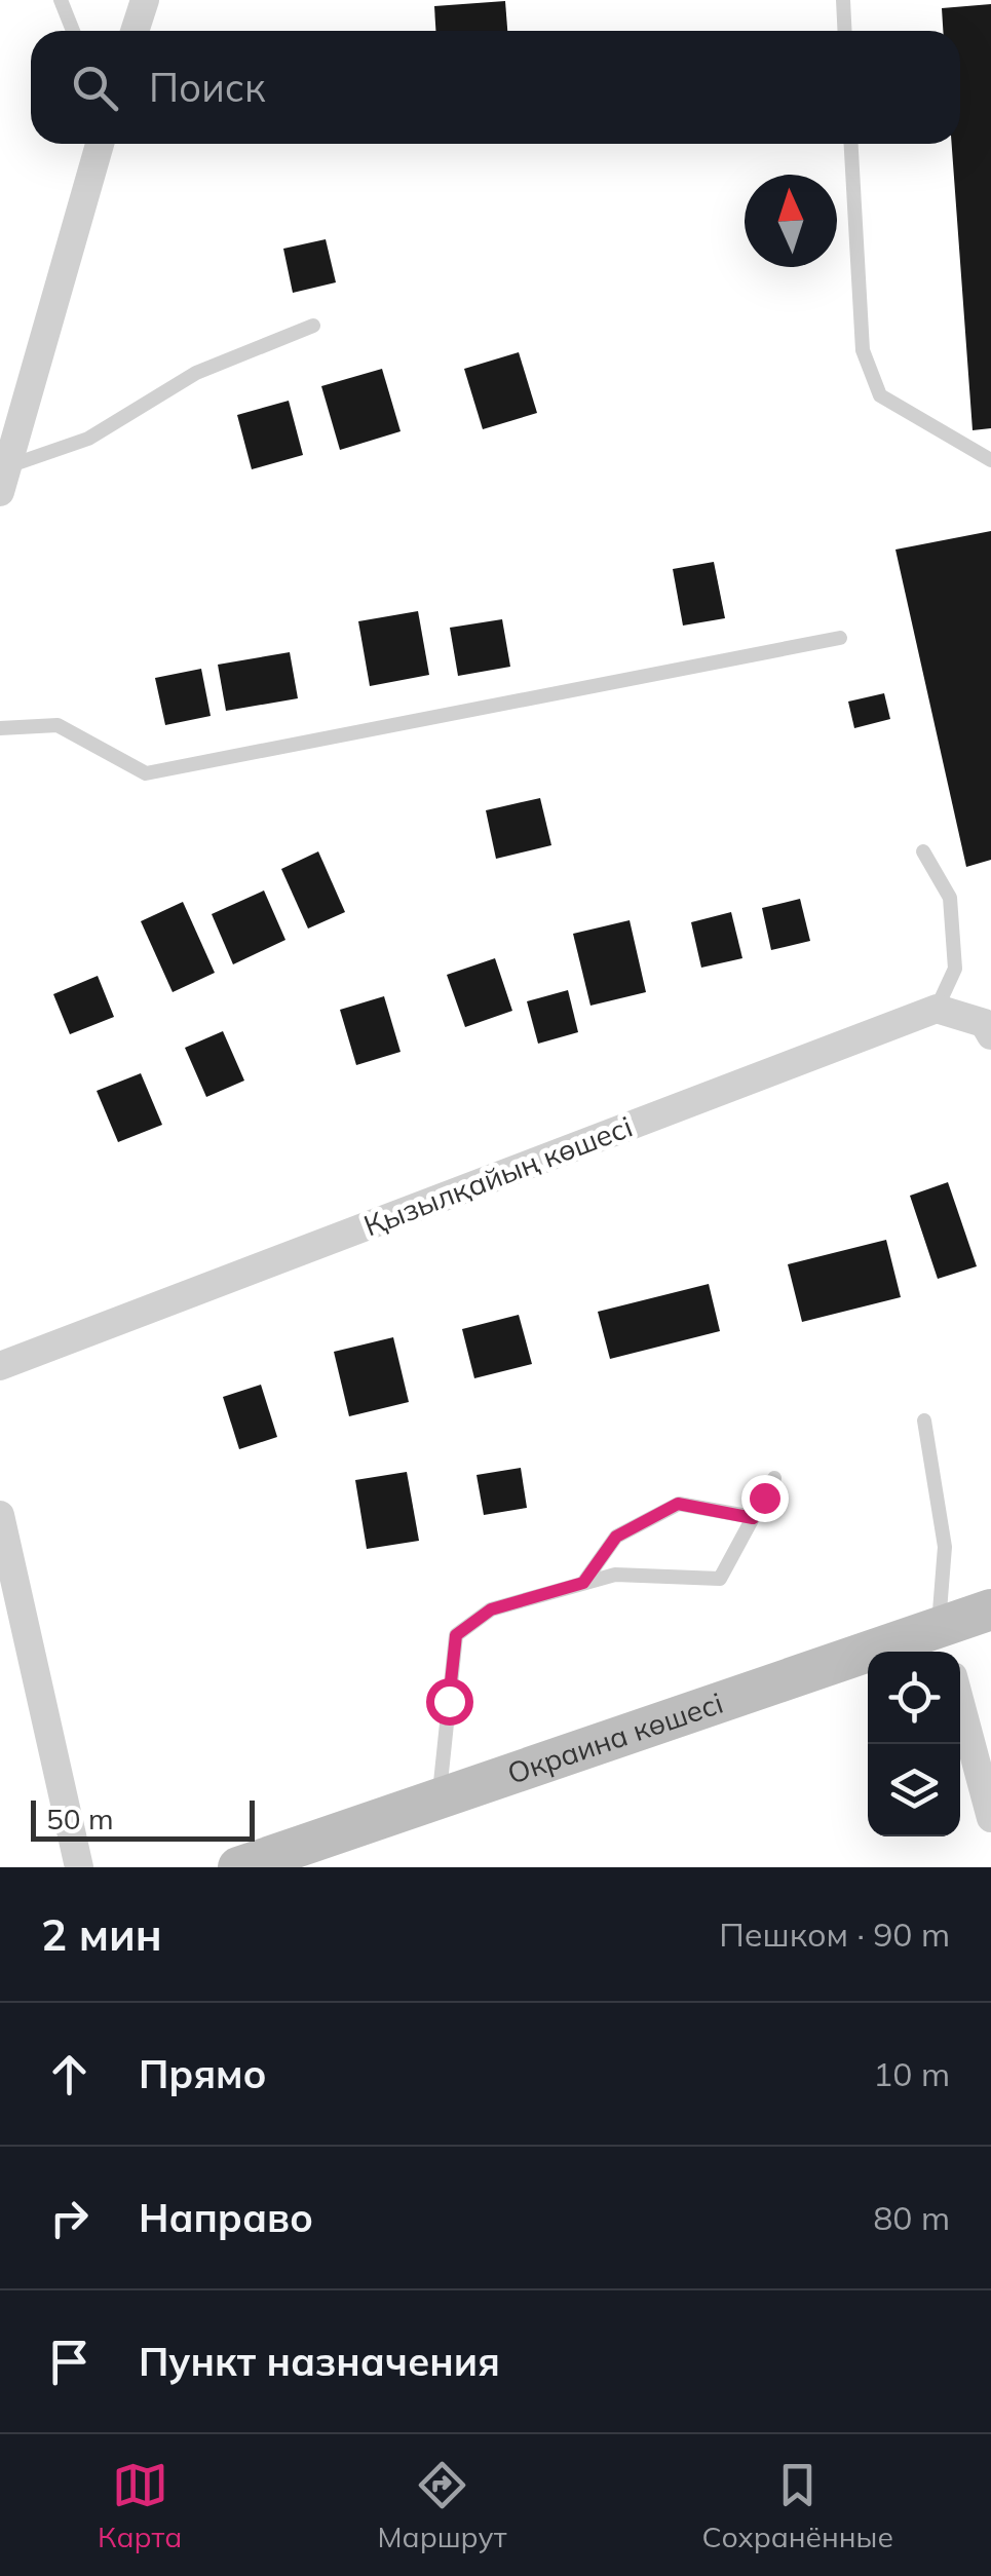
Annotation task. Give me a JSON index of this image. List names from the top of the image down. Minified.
{"streets":{"street":["Қызылқайың көшесі","Окраина көшесі"]},"scale_bar":"50 m","north":"top","page":{"search":"Поиск","scale":"50 m","heading":["2 мин","Пешком · 90 m"],"list":[["Прямо","10 m"],["Направо","80 m"],"Пункт назначения"],"nav":["Карта","Маршрут","Сохранённые"]}}
